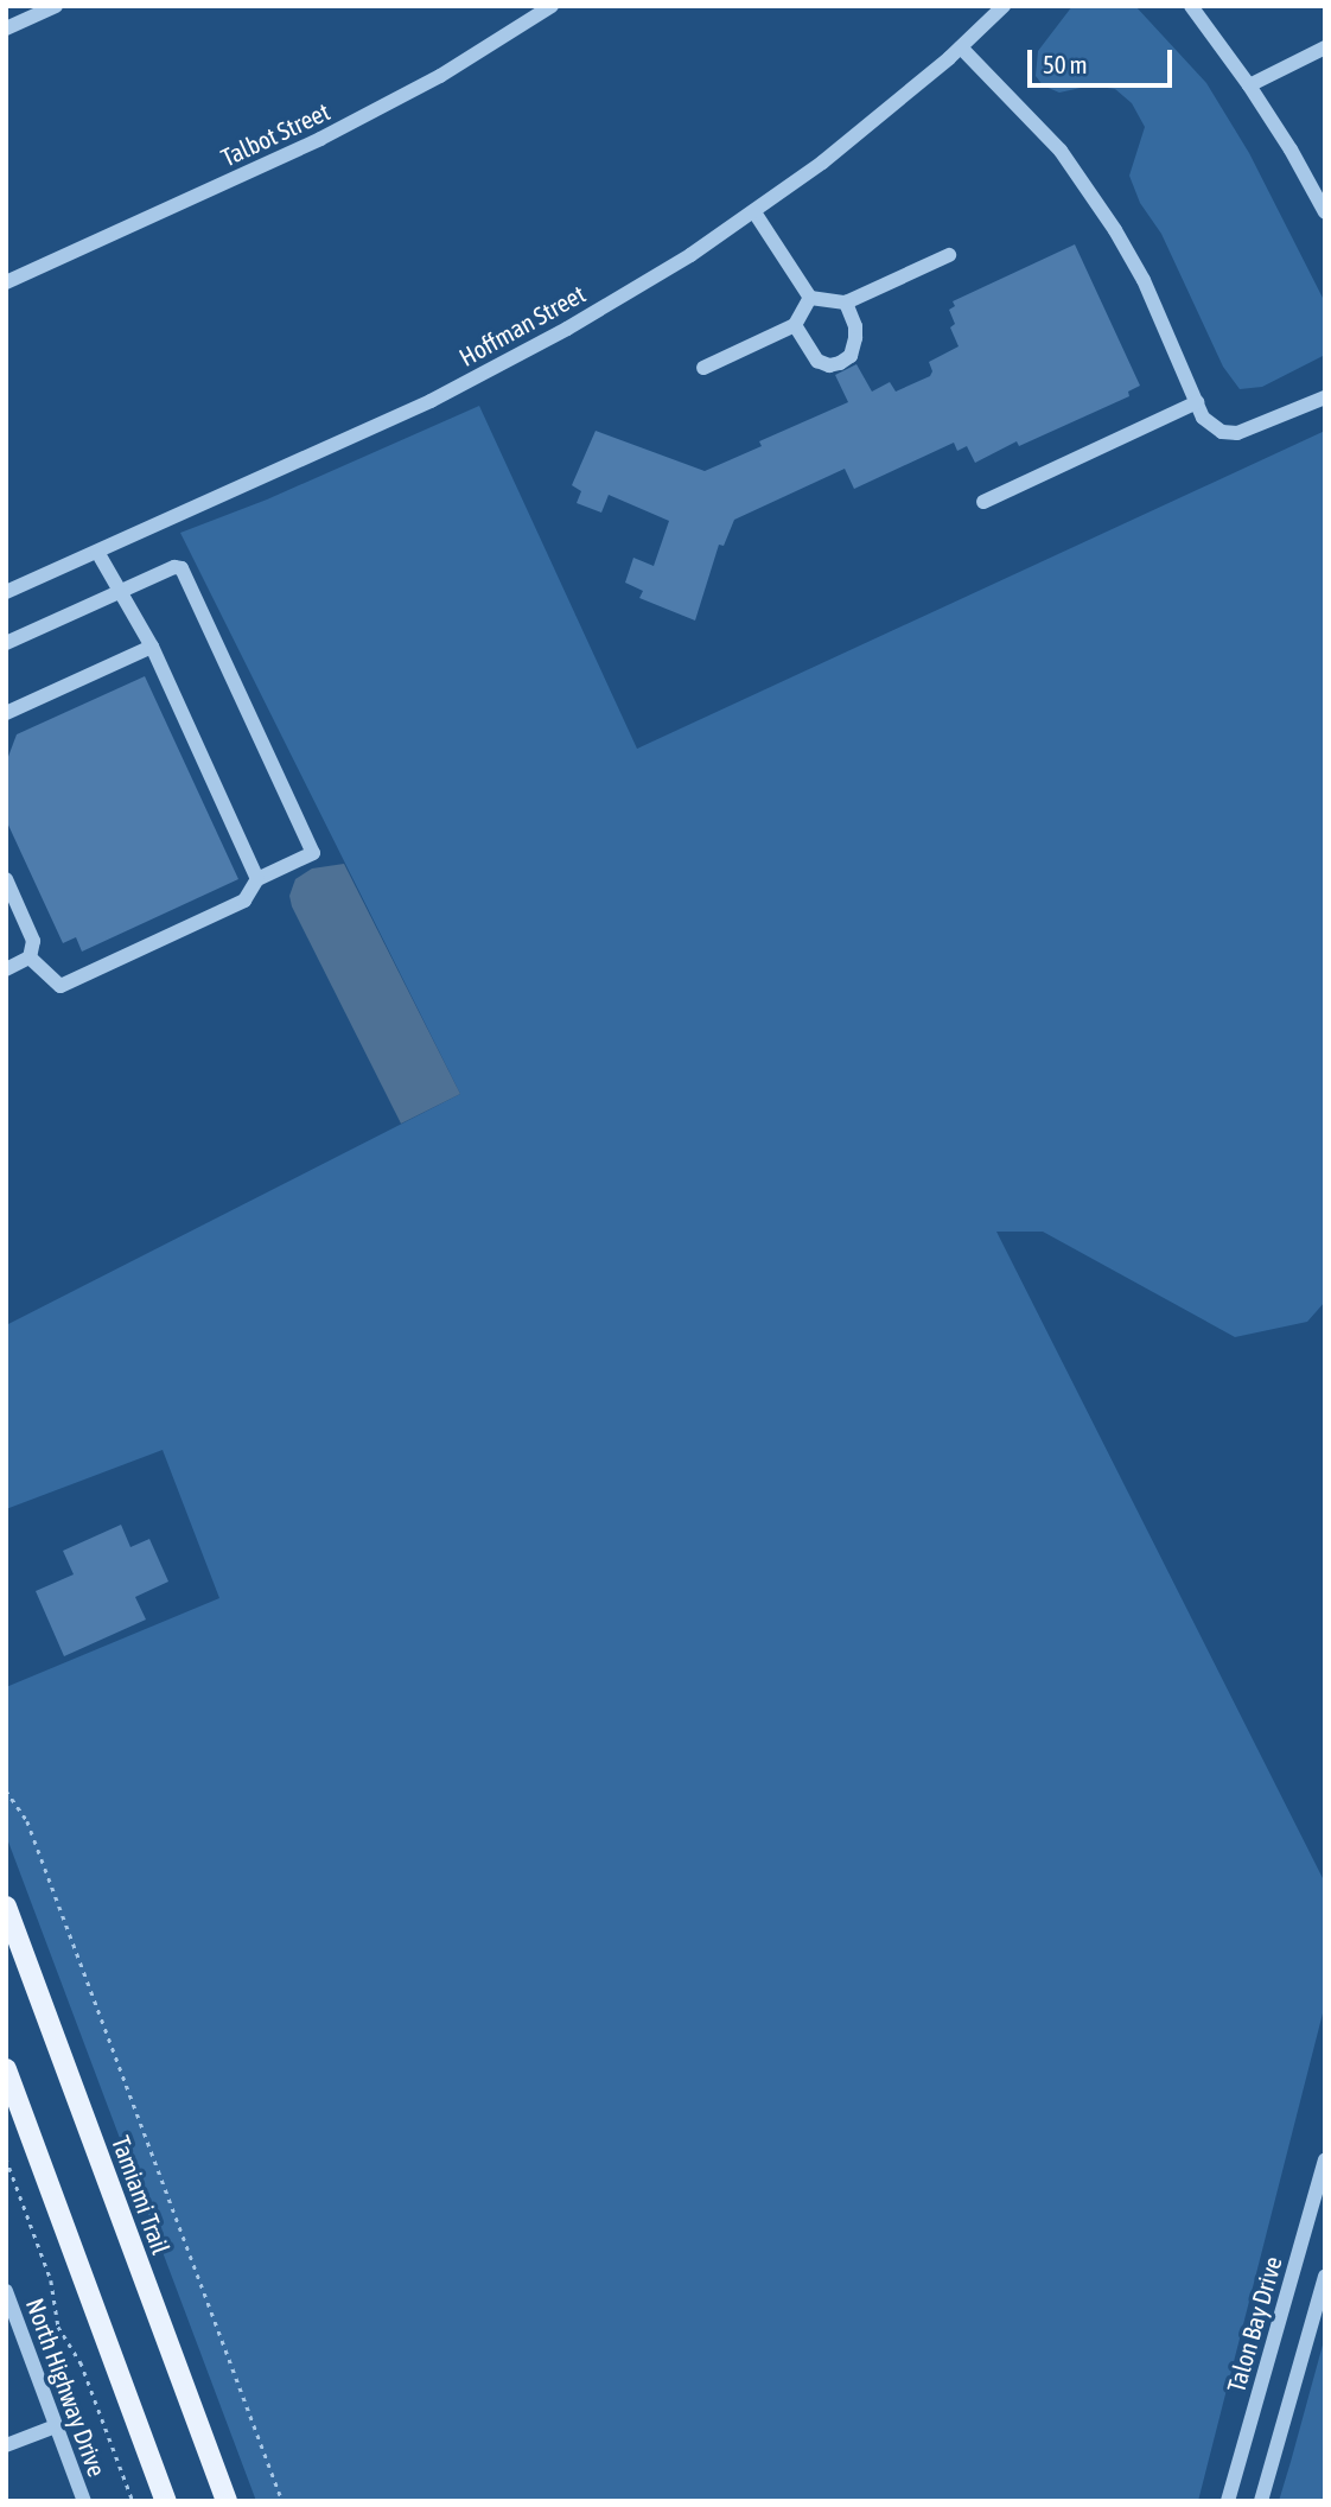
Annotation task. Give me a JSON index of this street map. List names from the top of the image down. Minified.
{"streets":{"main road":["Tamiami Trail"],"street":["Talbot Street","Hoffman Street","Talon Bay Drive","North Highway Drive"]},"scale_bar":"50 m"}
